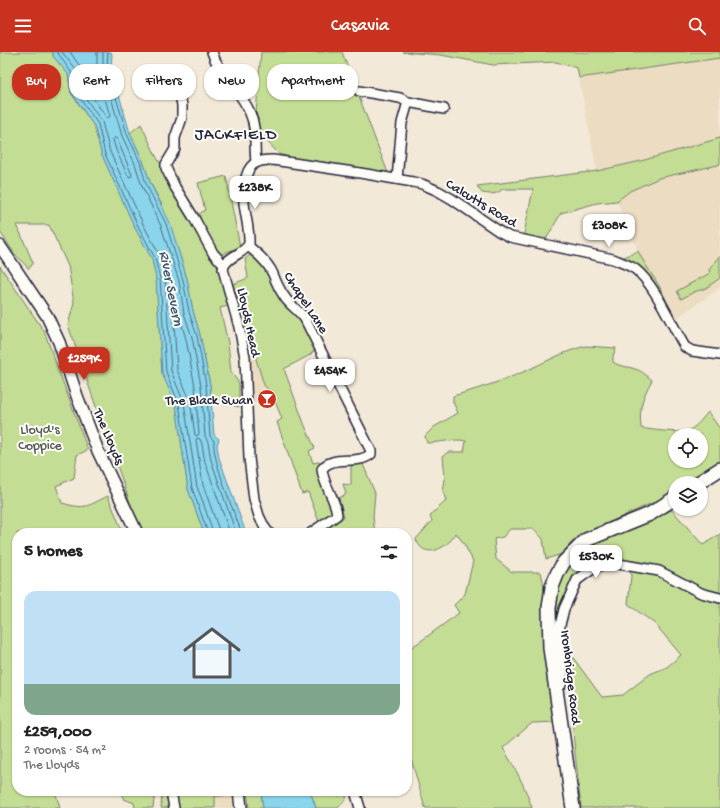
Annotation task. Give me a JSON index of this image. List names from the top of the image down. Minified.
{"streets":{"main road":["Ironbridge Road"],"street":["Calcutts Road","Chapel Lane","Lloyds Head","The Lloyds"]},"districts":["JACKFIELD"],"water":["River Severn"],"parks":["Lloyd's Coppice"],"places":{"bar":["The Black Swan"]},"page":{"header":"Casavia","chip":["Buy","Rent","Filters","New","Apartment"],"price":["£238K","£308K","£259K","£454K","£530K"],"heading":"5 homes","list":[{"name":"£259,000","note":"2 rooms · 54 m² · The Lloyds"}]}}
